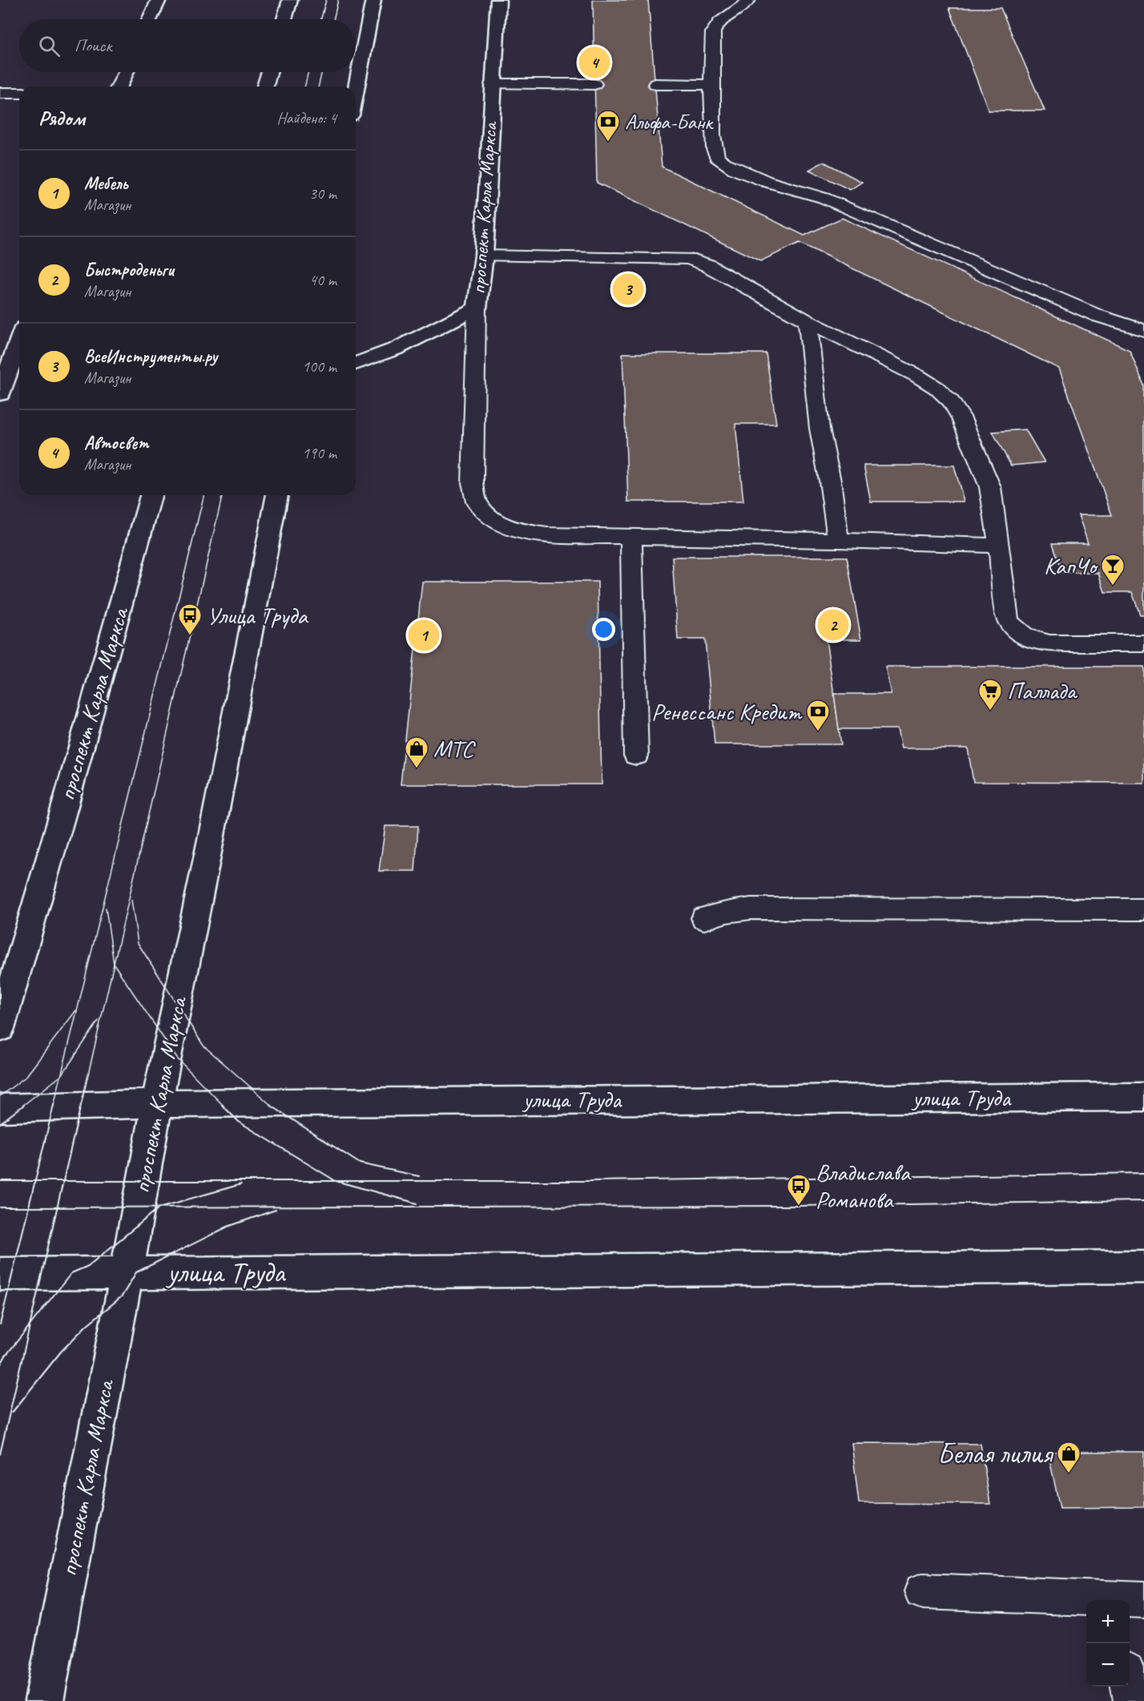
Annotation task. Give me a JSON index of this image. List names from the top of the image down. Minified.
{"streets":{"main road":["проспект Карла Маркса","улица Труда"]},"crossings":[["проспект Карла Маркса","улица Труда"]],"places":{"bank":["Альфа-Банк","Ренессанс Кредит"],"bar":["КапЧо"],"bus stop":["Улица Труда","Владислава Романова"],"supermarket":["Паллада"],"shop":["МТС","Белая лилия"]},"page":{"search":"Поиск","pins":["4","3","2","1"],"heading":["Рядом","Найдено: 4"],"list":[{"mark":"1","name":"Мебель","note":"Магазин","value":"30 m"},{"mark":"2","name":"Быстроденьги","note":"Магазин","value":"40 m"},{"mark":"3","name":"ВсеИнструменты.ру","note":"Магазин","value":"100 m"},{"mark":"4","name":"Автосвет","note":"Магазин","value":"190 m"}],"map_buttons":["+","−"]}}
